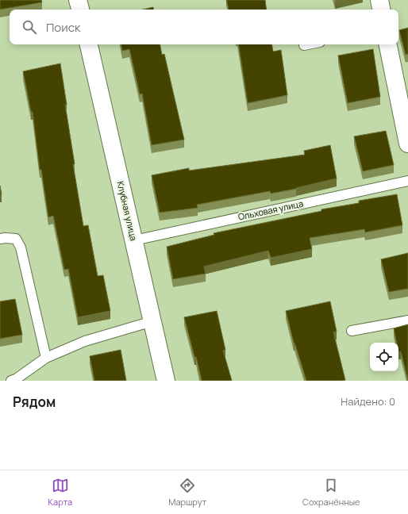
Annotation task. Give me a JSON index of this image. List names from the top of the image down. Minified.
{"streets":{"street":["Клубная улица"],"lane":["Ольховая улица"]},"crossings":[["Ольховая улица","Клубная улица"]],"page":{"search":"Поиск","heading":["Рядом","Найдено: 0"],"nav":["Карта","Маршрут","Сохранённые"]}}
